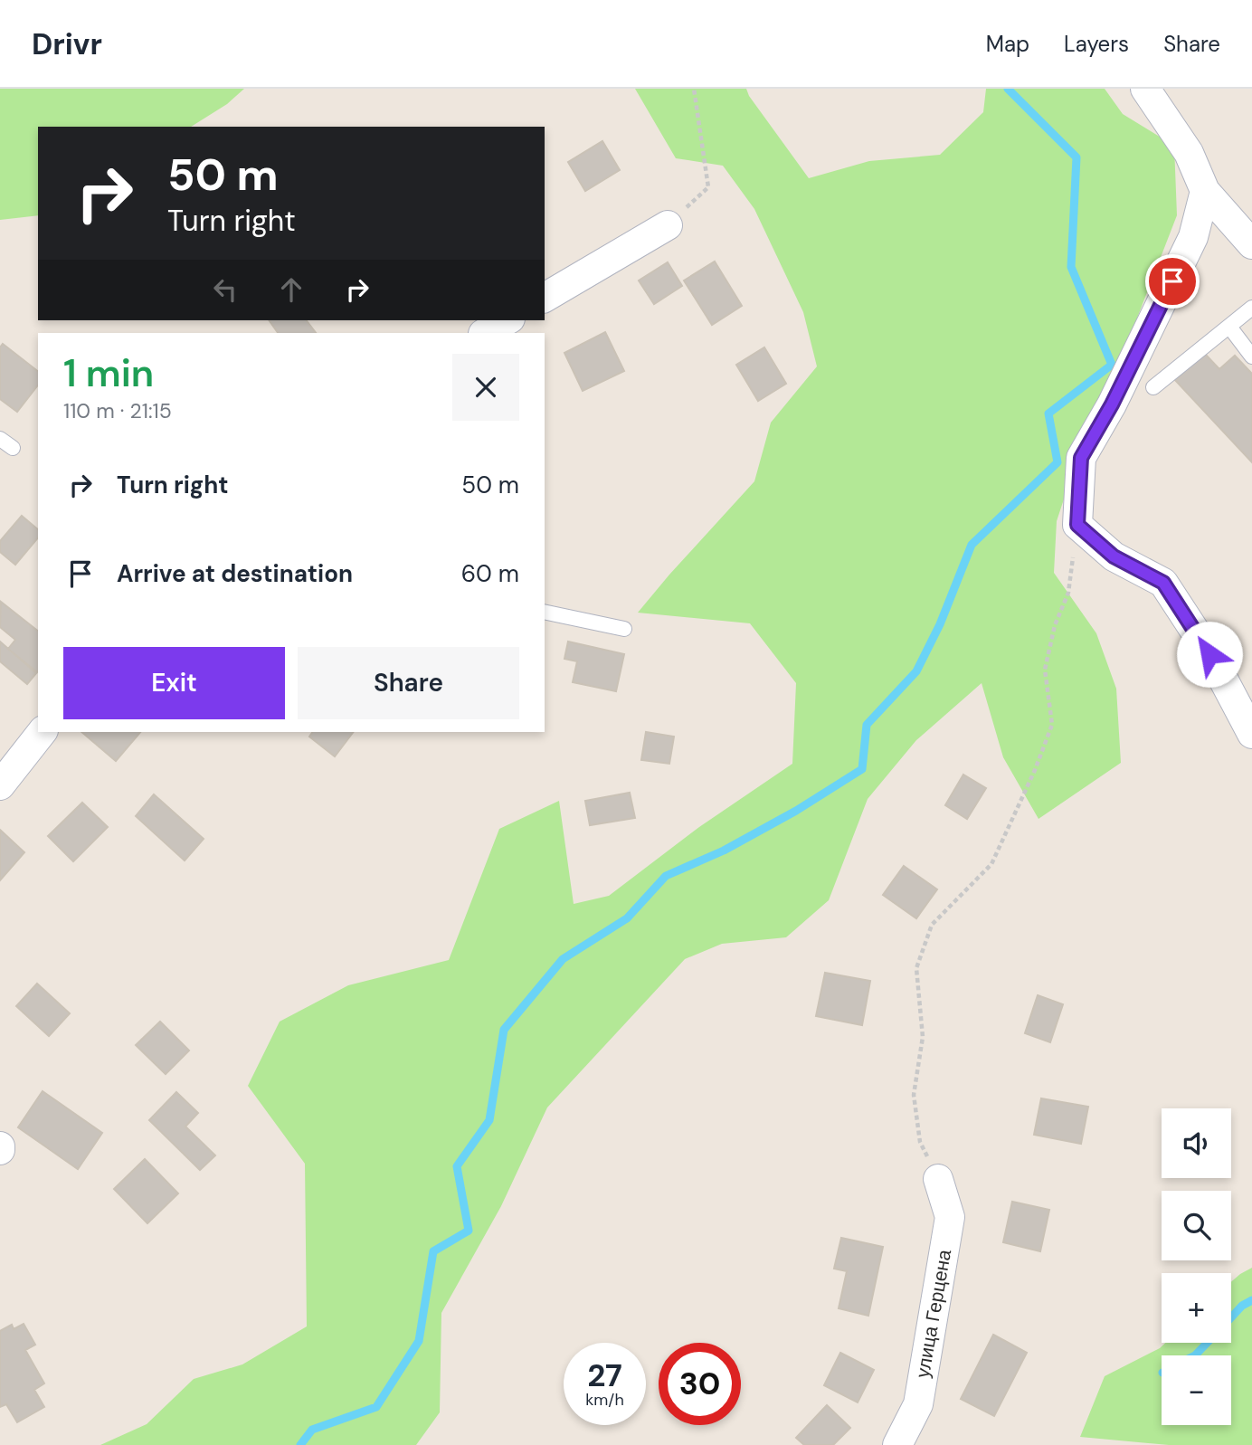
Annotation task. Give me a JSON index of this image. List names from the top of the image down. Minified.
{"streets":{"street":["улица Герцена"]},"page":{"header":"Drivr","nav":["Map","Layers","Share"],"turn":["50 m","Turn right"],"heading":["1 min","110 m · 21:15"],"list":[{"name":"Turn right","value":"50 m"},{"name":"Arrive at destination","value":"60 m"}],"buttons":["Exit","Share"],"map_buttons":["+","−"],"speed":"27 km/h","limit":"30"}}
